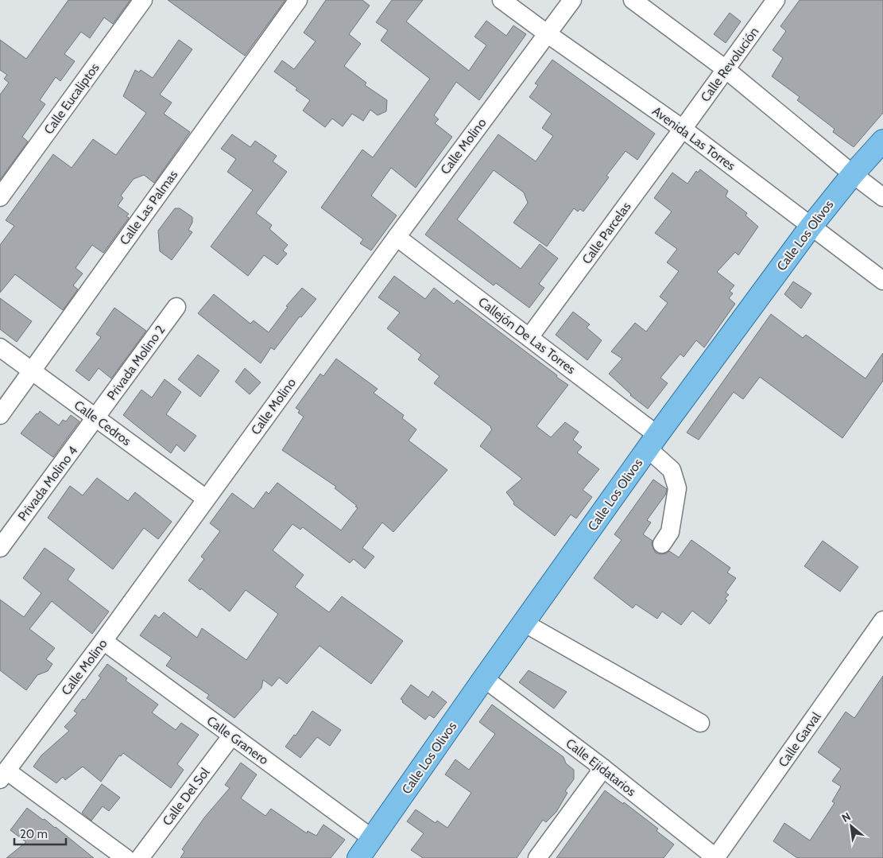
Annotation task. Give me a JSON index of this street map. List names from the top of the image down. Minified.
{"streets":{"main road":["Calle Los Olivos"],"street":["Calle Revolución","Calle Eucaliptos","Avenida Las Torres","Calle Molino","Calle Las Palmas","Calle Parcelas","Callejón De Las Torres","Privada Molino 2","Calle Cedros","Privada Molino 4","Calle Garval","Calle Granero","Calle Ejidatarios","Calle Del Sol"]},"crossings":[["Calle Revolución","Avenida Las Torres"],["Calle Revolución","Calle Parcelas"],["Avenida Las Torres","Calle Molino"],["Avenida Las Torres","Calle Parcelas"],["Avenida Las Torres","Calle Los Olivos"],["Calle Molino","Callejón De Las Torres"],["Calle Molino","Calle Cedros"],["Calle Molino","Calle Granero"],["Calle Las Palmas","Calle Cedros"],["Calle Parcelas","Callejón De Las Torres"],["Calle Los Olivos","Callejón De Las Torres"],["Calle Los Olivos","Calle Granero"],["Calle Los Olivos","Calle Ejidatarios"],["Privada Molino 2","Calle Cedros"],["Privada Molino 2","Privada Molino 4"],["Calle Cedros","Privada Molino 4"],["Calle Garval","Calle Ejidatarios"],["Calle Granero","Calle Del Sol"]],"scale_bar":"20 m","north":"top left"}
